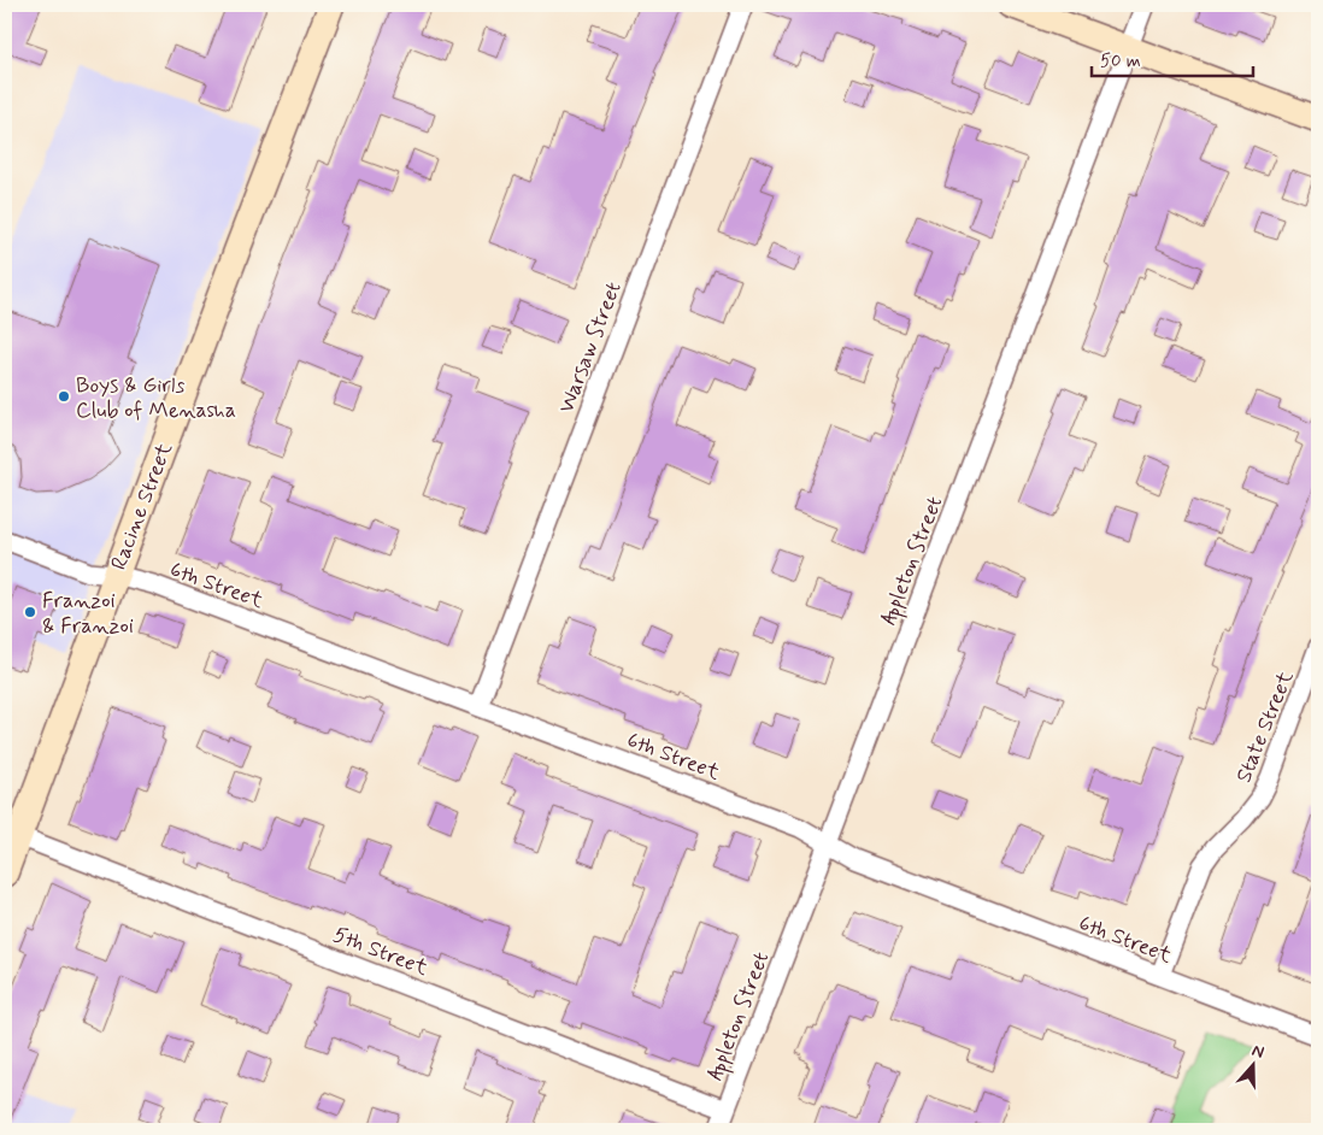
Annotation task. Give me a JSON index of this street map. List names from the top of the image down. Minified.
{"streets":{"main road":["Racine Street"],"street":["Warsaw Street","Appleton Street","6th Street","State Street","5th Street"]},"crossings":[["Warsaw Street","6th Street"],["Racine Street","6th Street"],["Racine Street","5th Street"],["Appleton Street","6th Street"],["Appleton Street","5th Street"],["6th Street","State Street"]],"places":["Boys & Girls Club of Menasha","Franzoi & Franzoi"],"scale_bar":"50 m","north":"top"}
